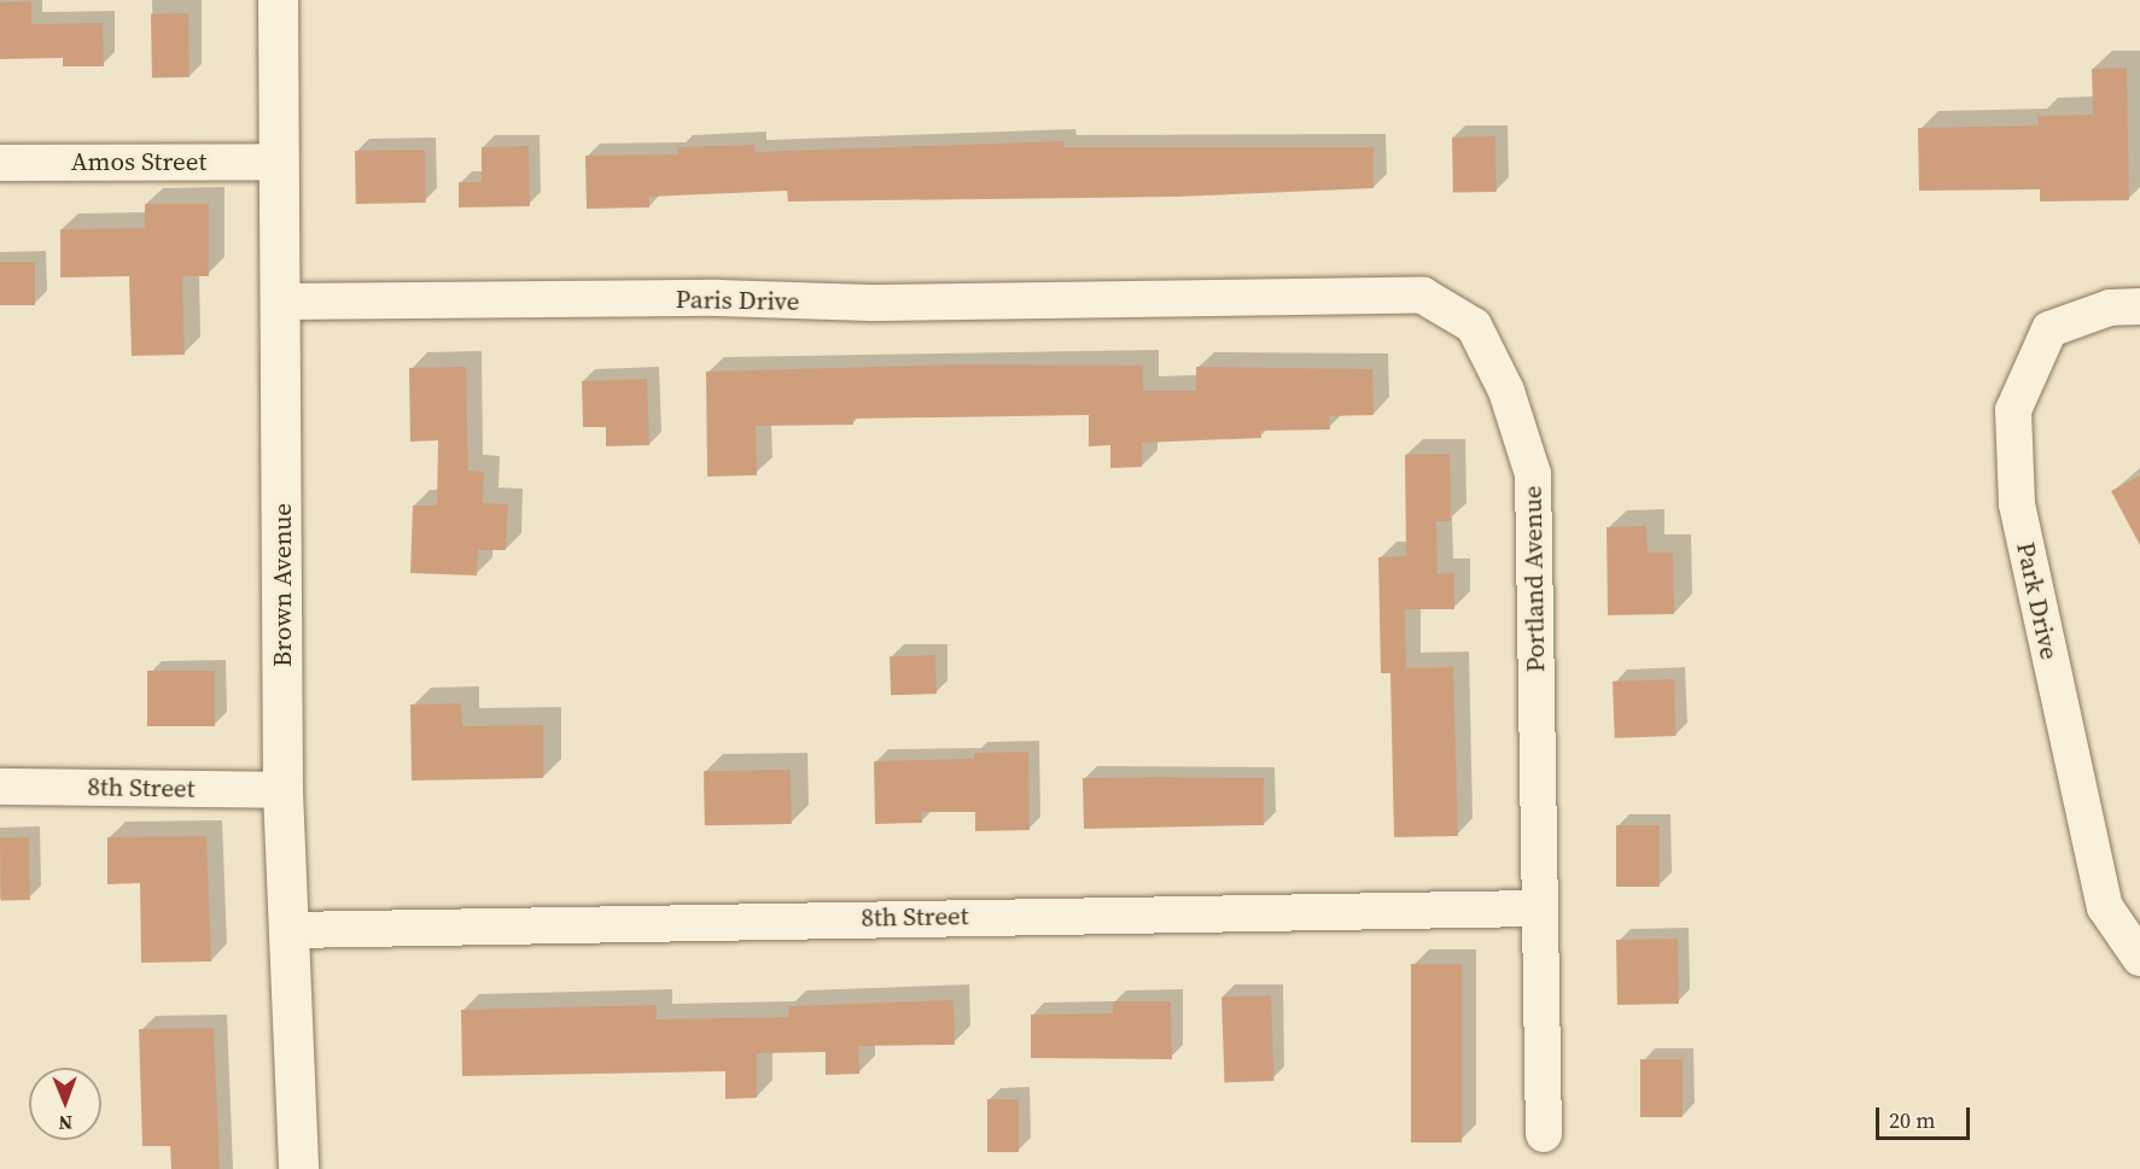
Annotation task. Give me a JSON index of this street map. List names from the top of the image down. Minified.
{"streets":{"street":["Amos Street","Paris Drive","Portland Avenue","Brown Avenue","Park Drive","8th Street"]},"crossings":[["Amos Street","Brown Avenue"],["Paris Drive","Portland Avenue"],["Paris Drive","Brown Avenue"],["Portland Avenue","8th Street"],["Brown Avenue","8th Street"]],"scale_bar":"20 m","north":"bottom"}
